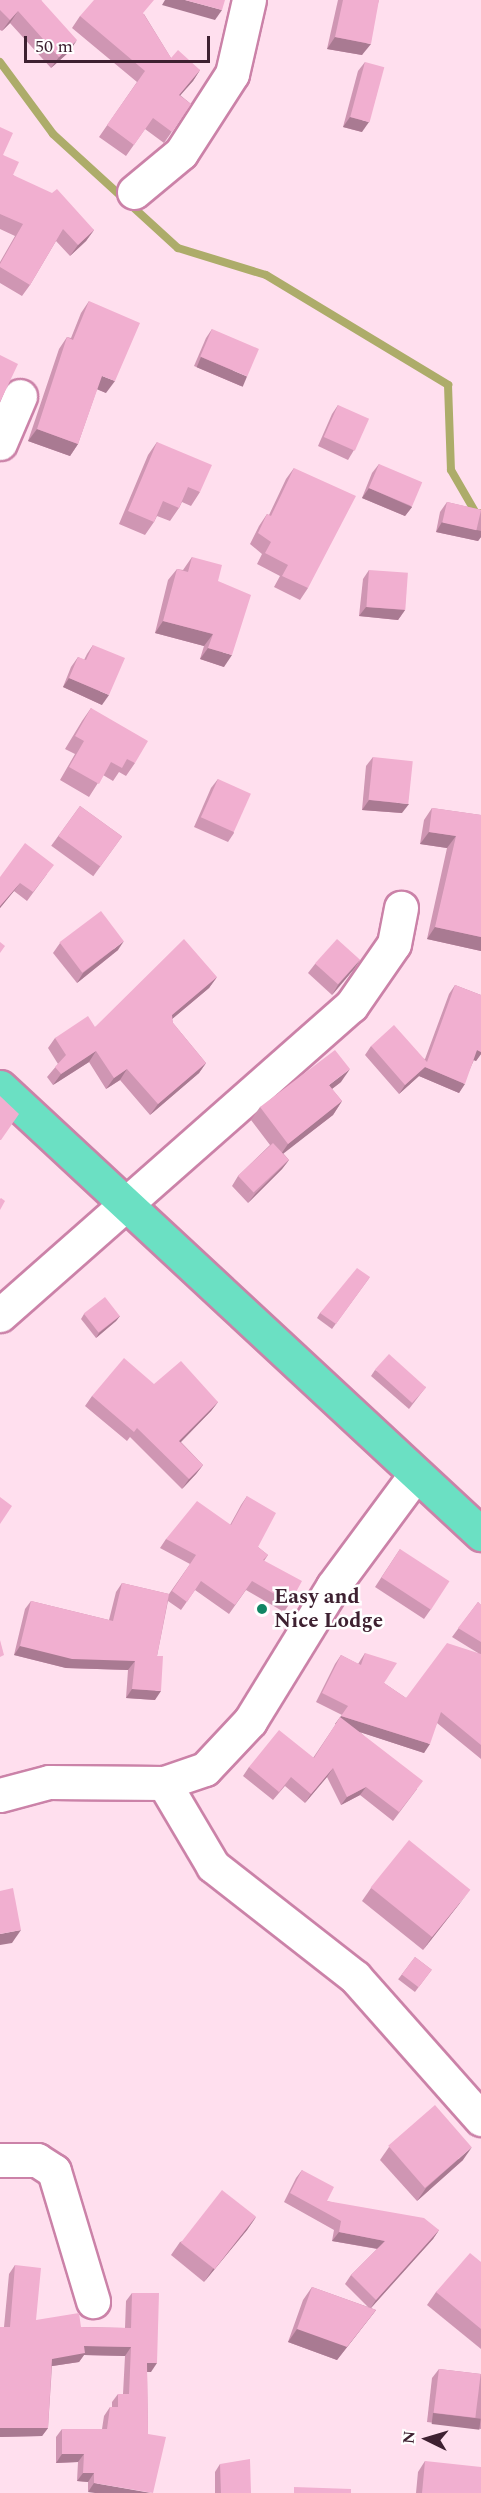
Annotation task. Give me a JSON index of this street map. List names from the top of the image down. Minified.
{"places":["Easy and Nice Lodge"],"scale_bar":"50 m","north":"left"}
